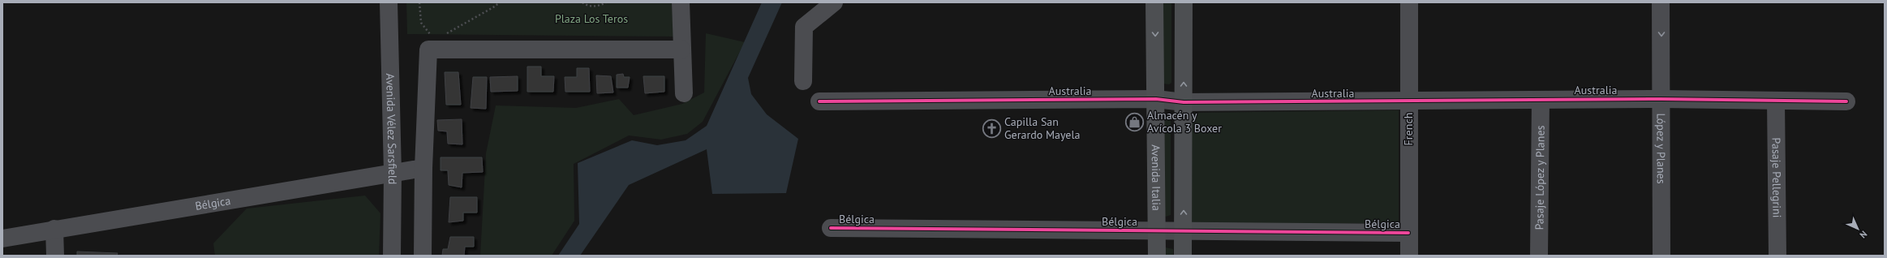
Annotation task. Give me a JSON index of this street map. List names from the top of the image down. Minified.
{"streets":{"main road":["Avenida Italia"],"street":["Australia","Avenida Vélez Sarsfield","French","López y Planes","Pasaje López y Planes","Pasaje Pellegrini","Bélgica"]},"crossings":[["Australia","French"],["Australia","López y Planes"],["Australia","Avenida Italia"],["Australia","Pasaje López y Planes"],["Australia","Pasaje Pellegrini"],["Avenida Vélez Sarsfield","Bélgica"],["French","Bélgica"],["Avenida Italia","Bélgica"]],"one_way":["López y Planes"],"parks":["Plaza Los Teros"],"places":{"shop":["Almacén y Avícola 3 Boxer"],"church":["Capilla San Gerardo Mayela"]},"north":"bottom right"}
